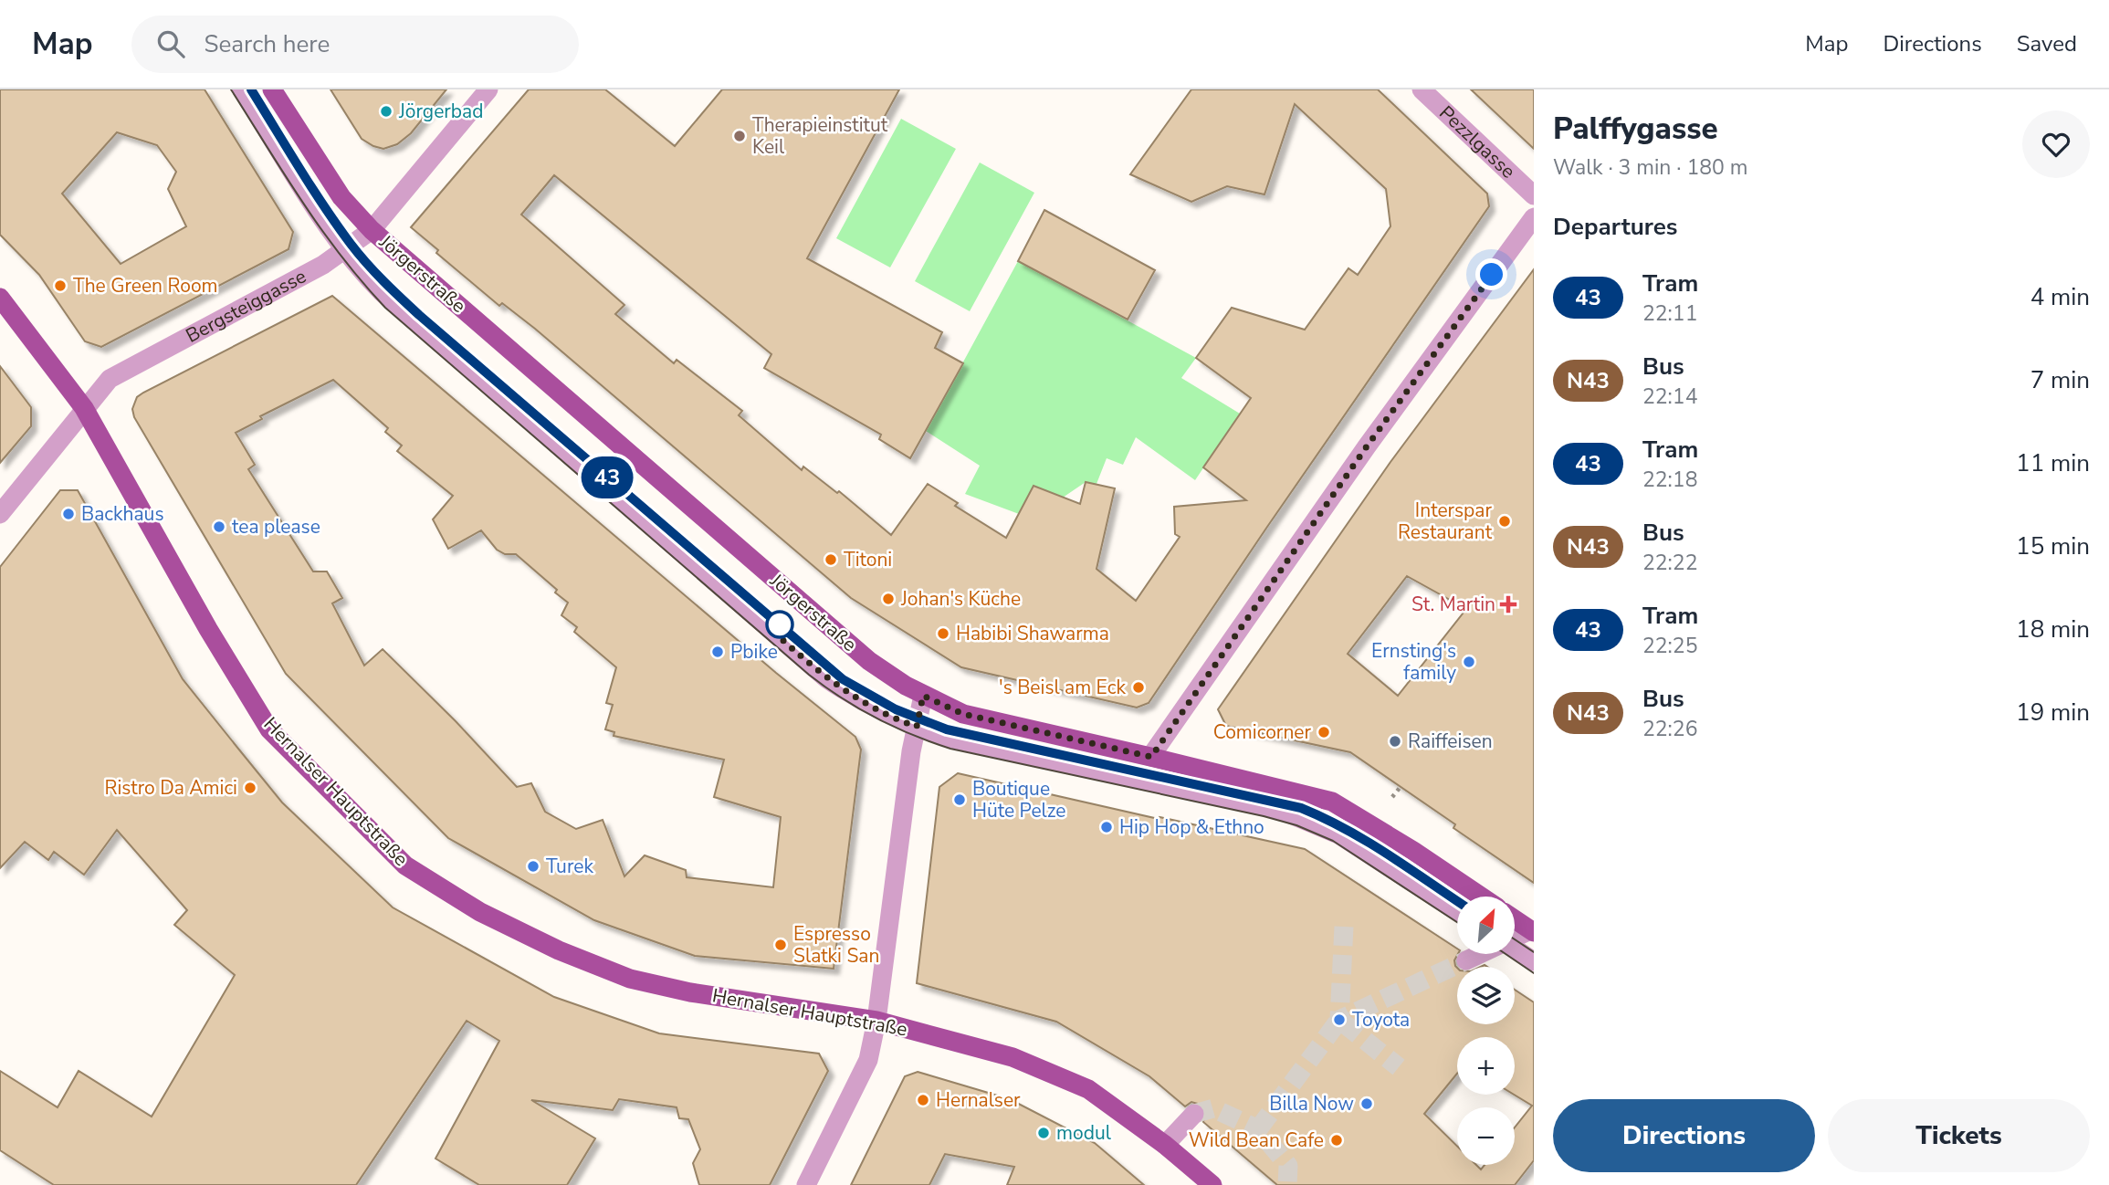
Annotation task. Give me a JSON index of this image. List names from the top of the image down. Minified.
{"streets":{"main road":["Jörgerstraße","Hernalser Hauptstraße"],"street":["Pezzlgasse","Bergsteiggasse"]},"crossings":[["Jörgerstraße","Bergsteiggasse"],["Bergsteiggasse","Hernalser Hauptstraße"]],"places":{"other":["Jörgerbad","Therapieinstitut Keil","The Green Room","Backhaus","Interspar Restaurant","tea please","Titoni","Johan's Küche","Habibi Shawarma","Pbike","Ernsting's family","'s Beisl am Eck","Comicorner","Raiffeisen","Ristro Da Amici","Boutique Hüte Pelze","Hip Hop & Ethno","Turek","Espresso Slatki San","Toyota","Hernalser","Billa Now","modul","Wild Bean Cafe"],"health":["St. Martin"]},"lines":["tram line 43"],"north":"top right","page":{"header":"Map","search":"Search here","nav":["Map","Directions","Saved"],"on_map":"43","heading":[["Palffygasse","Walk · 3 min · 180 m"],"Departures"],"list":[{"mark":"43","name":"Tram","note":"22:11","value":"4 min"},{"mark":"N43","name":"Bus","note":"22:14","value":"7 min"},{"mark":"43","name":"Tram","note":"22:18","value":"11 min"},{"mark":"N43","name":"Bus","note":"22:22","value":"15 min"},{"mark":"43","name":"Tram","note":"22:25","value":"18 min"},{"mark":"N43","name":"Bus","note":"22:26","value":"19 min"}],"map_buttons":["+","−"],"buttons":["Directions","Tickets"]}}
